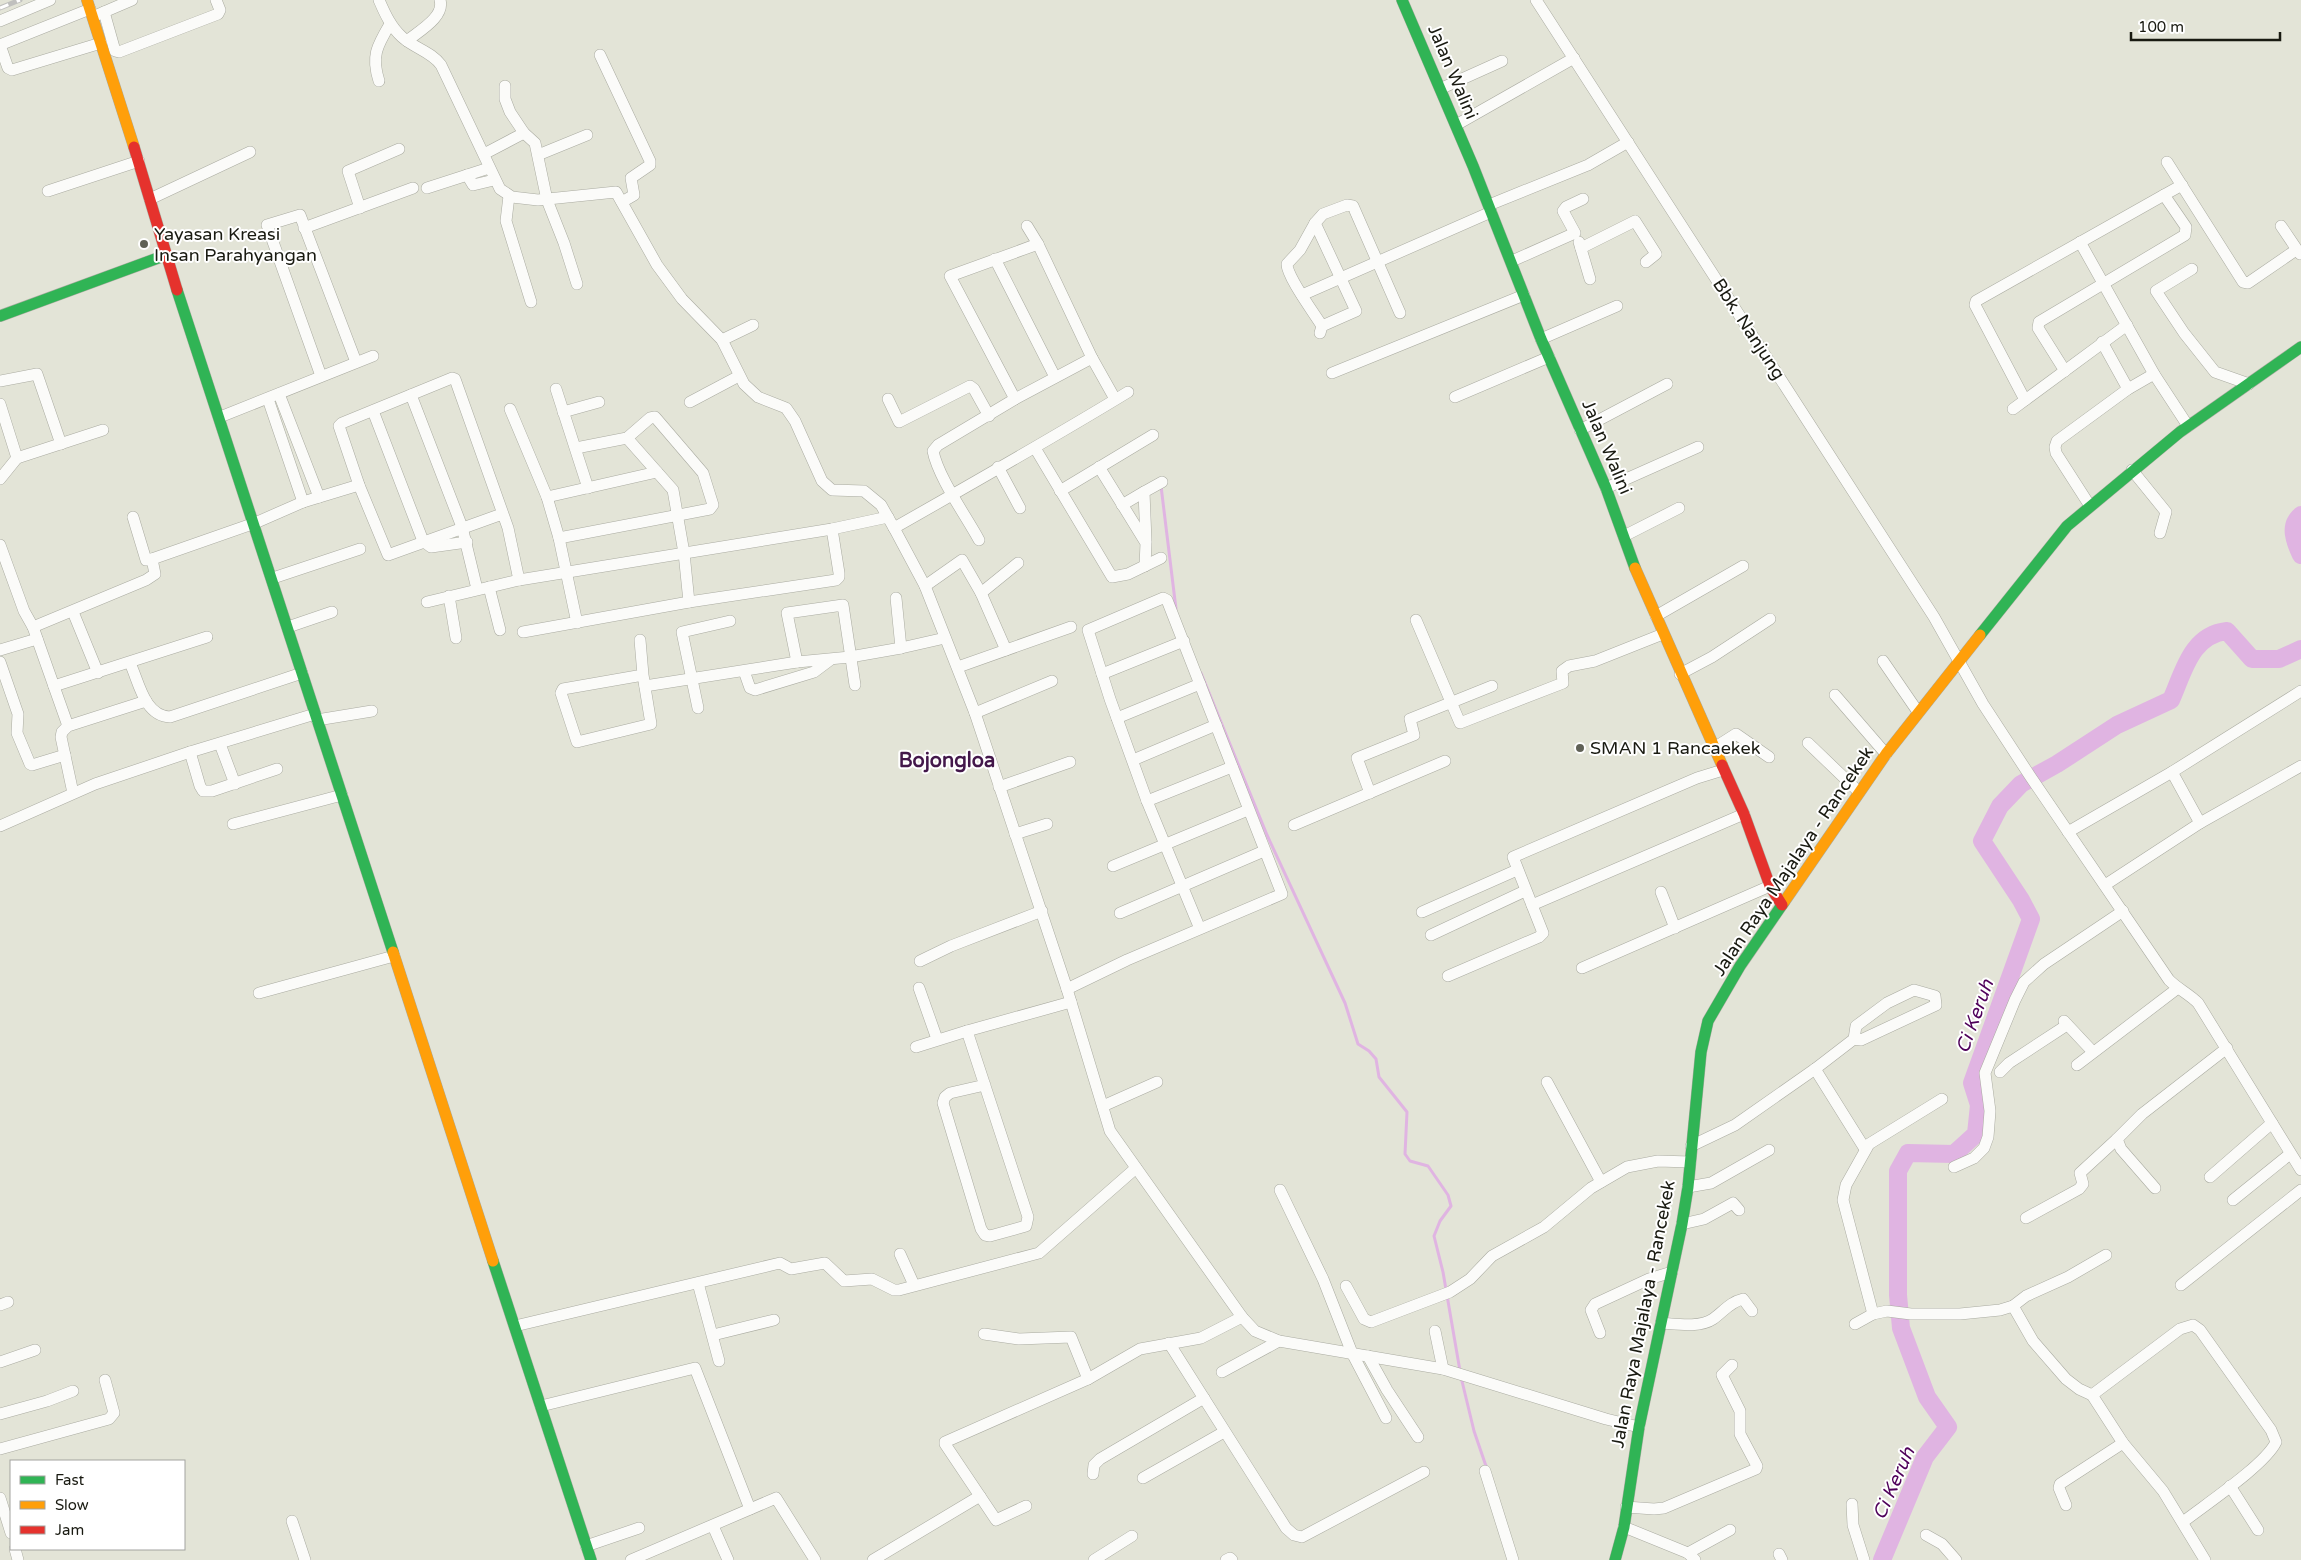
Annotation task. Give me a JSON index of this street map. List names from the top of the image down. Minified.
{"streets":{"street":["Jalan Walini","Bbk. Nanjung","Jalan Raya Majalaya - Rancekek"]},"crossings":[["Jalan Walini","Jalan Raya Majalaya - Rancekek"],["Bbk. Nanjung","Jalan Raya Majalaya - Rancekek"]],"districts":["Bojongloa"],"water":["Ci Keruh"],"places":["Yayasan Kreasi Insan Parahyangan","SMAN 1 Rancaekek"],"legend":["Fast","Slow","Jam"],"scale_bar":"100 m"}
